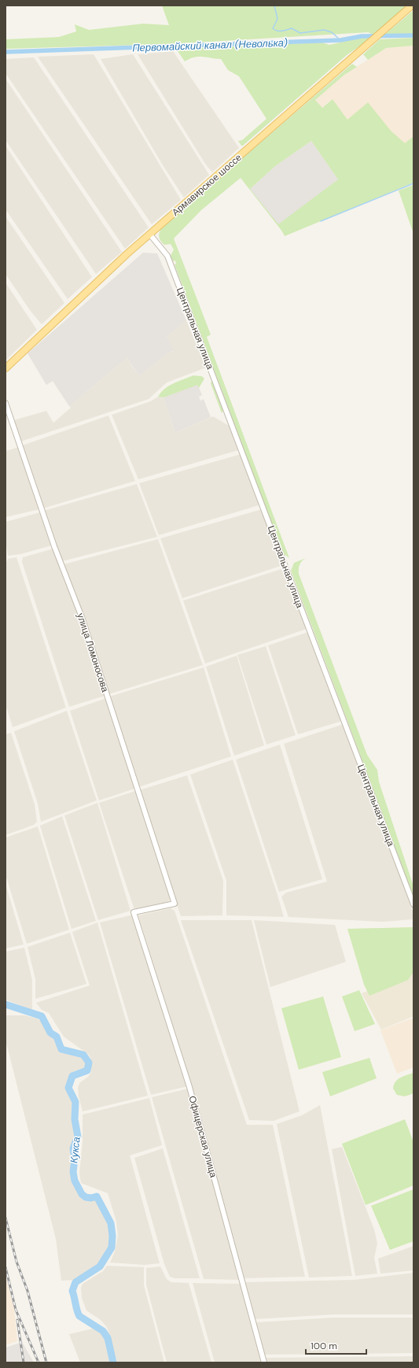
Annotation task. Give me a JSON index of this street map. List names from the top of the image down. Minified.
{"streets":{"main road":["Армавирское шоссе"],"street":["Центральная улица","улица Ломоносова","Офицерская улица"]},"crossings":[["Армавирское шоссе","Центральная улица"],["улица Ломоносова","Офицерская улица"]],"water":["Первомайский канал (Неволька)","Кукса"],"scale_bar":"100 m"}
